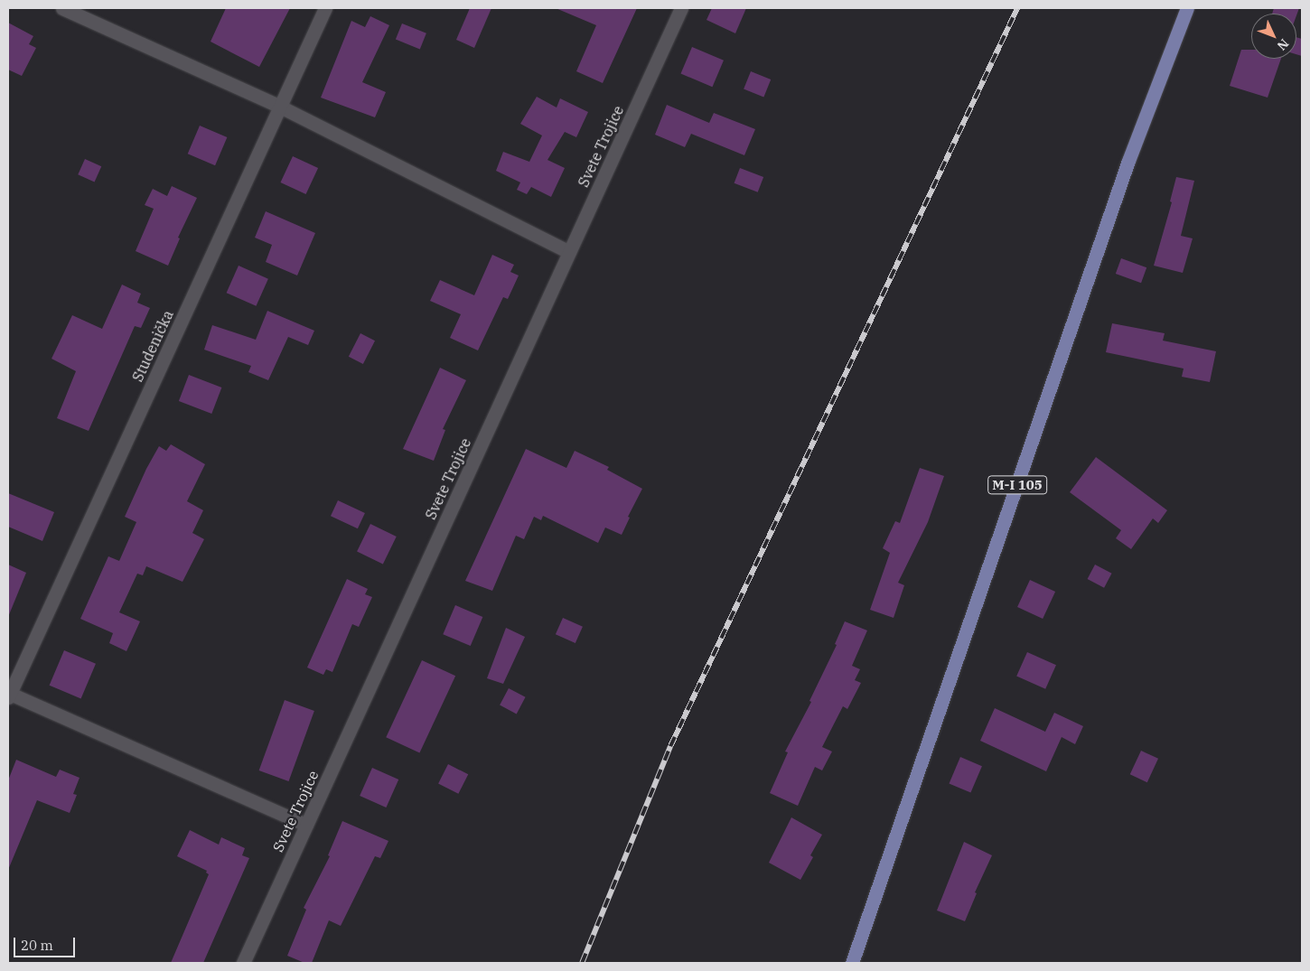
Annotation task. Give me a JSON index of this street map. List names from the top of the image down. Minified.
{"streets":{"main road":["M-I 105"],"street":["Svete Trojice","Studenička"]},"scale_bar":"20 m","north":"bottom right"}
